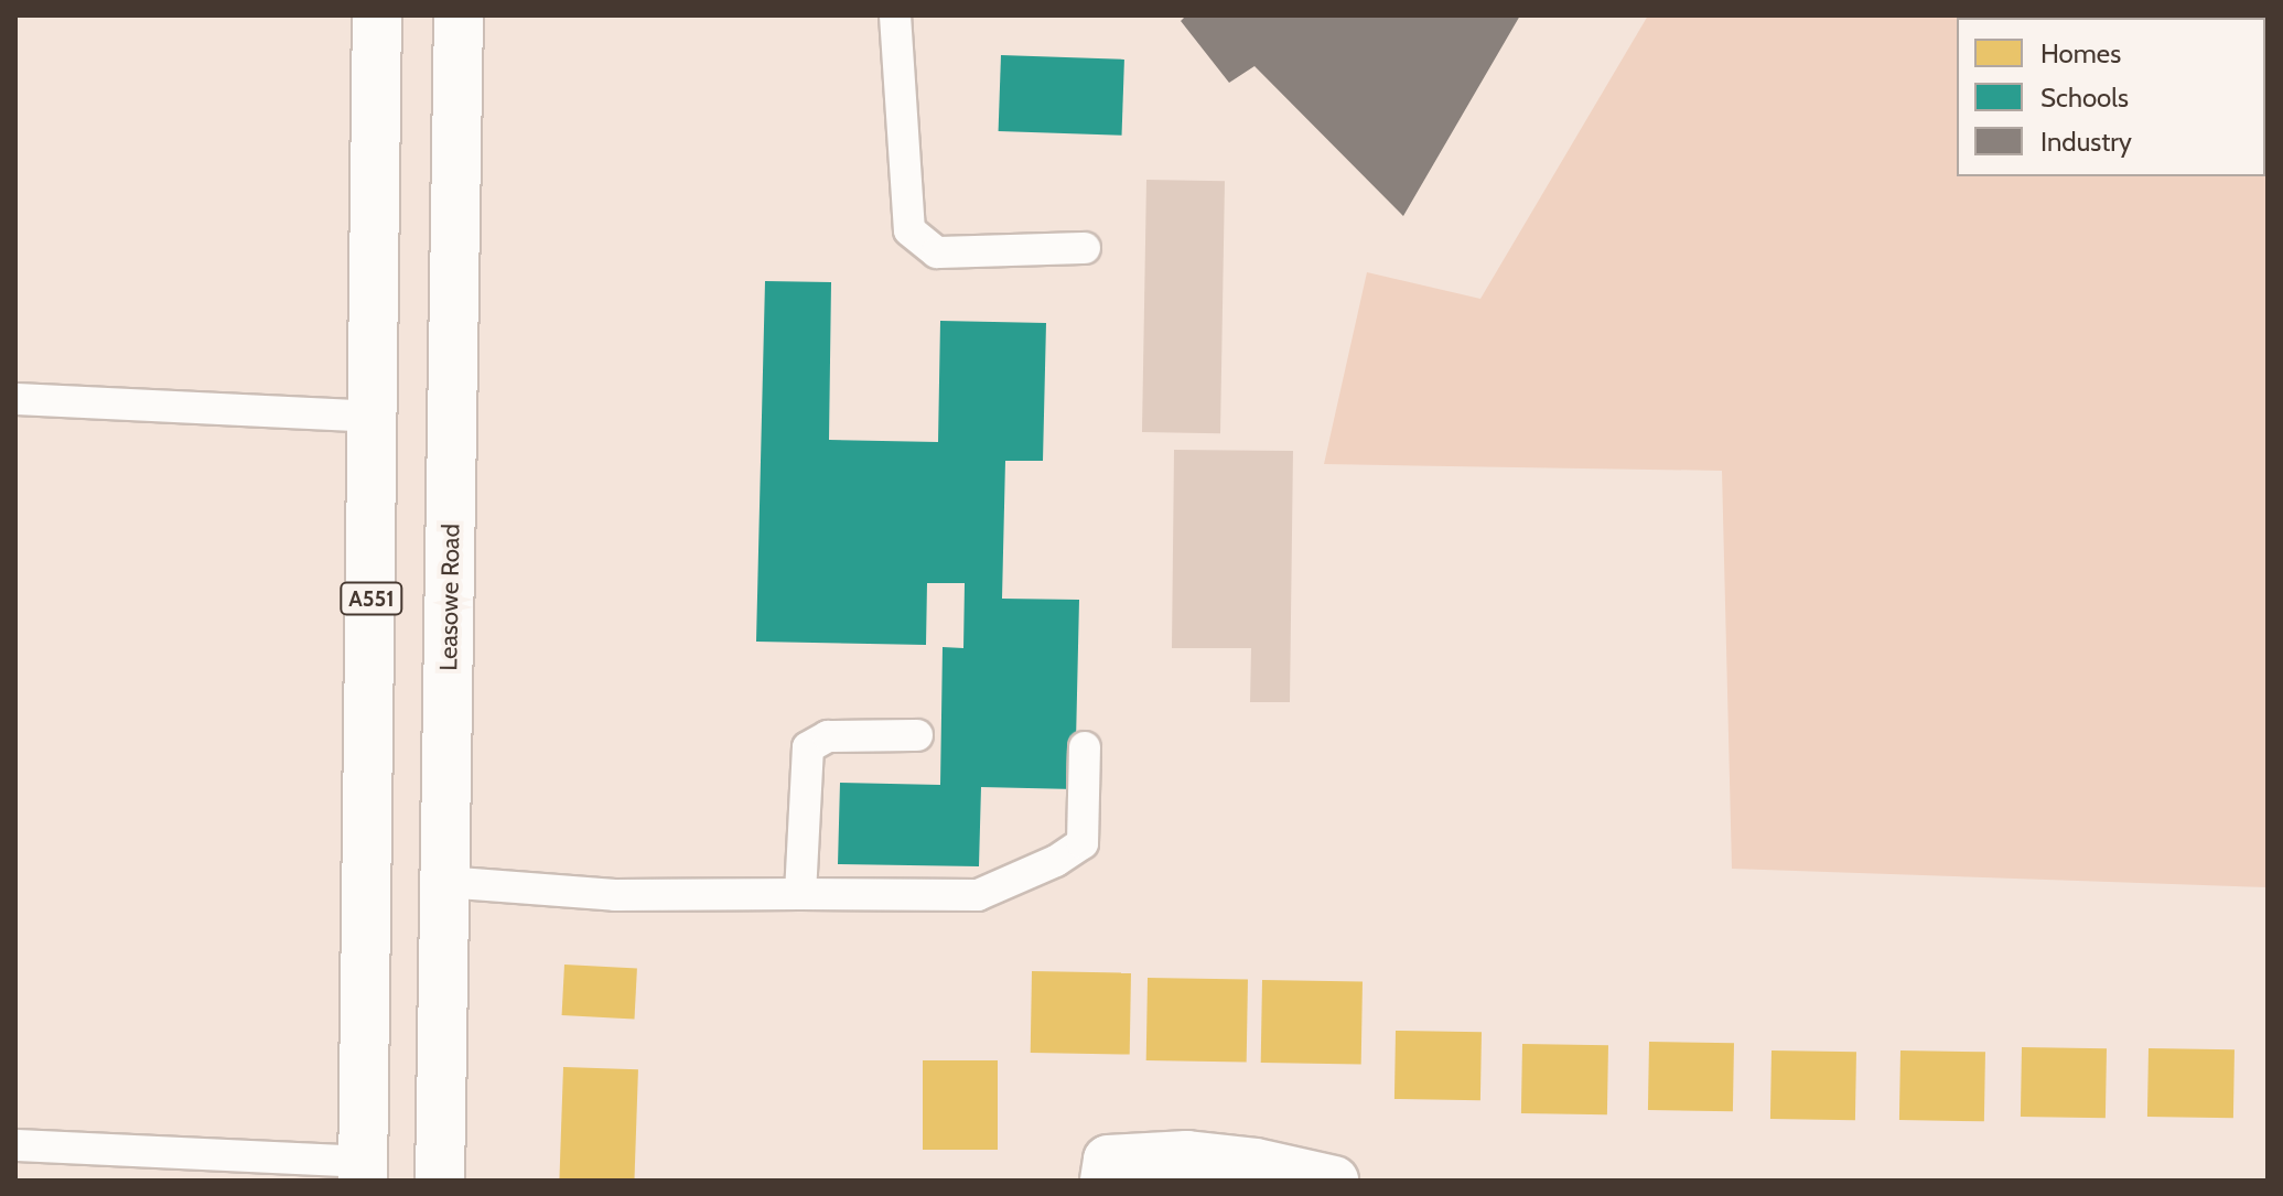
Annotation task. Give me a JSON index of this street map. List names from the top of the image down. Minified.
{"streets":{"main road":["Leasowe Road","A551"]},"legend":["Homes","Schools","Industry"]}
